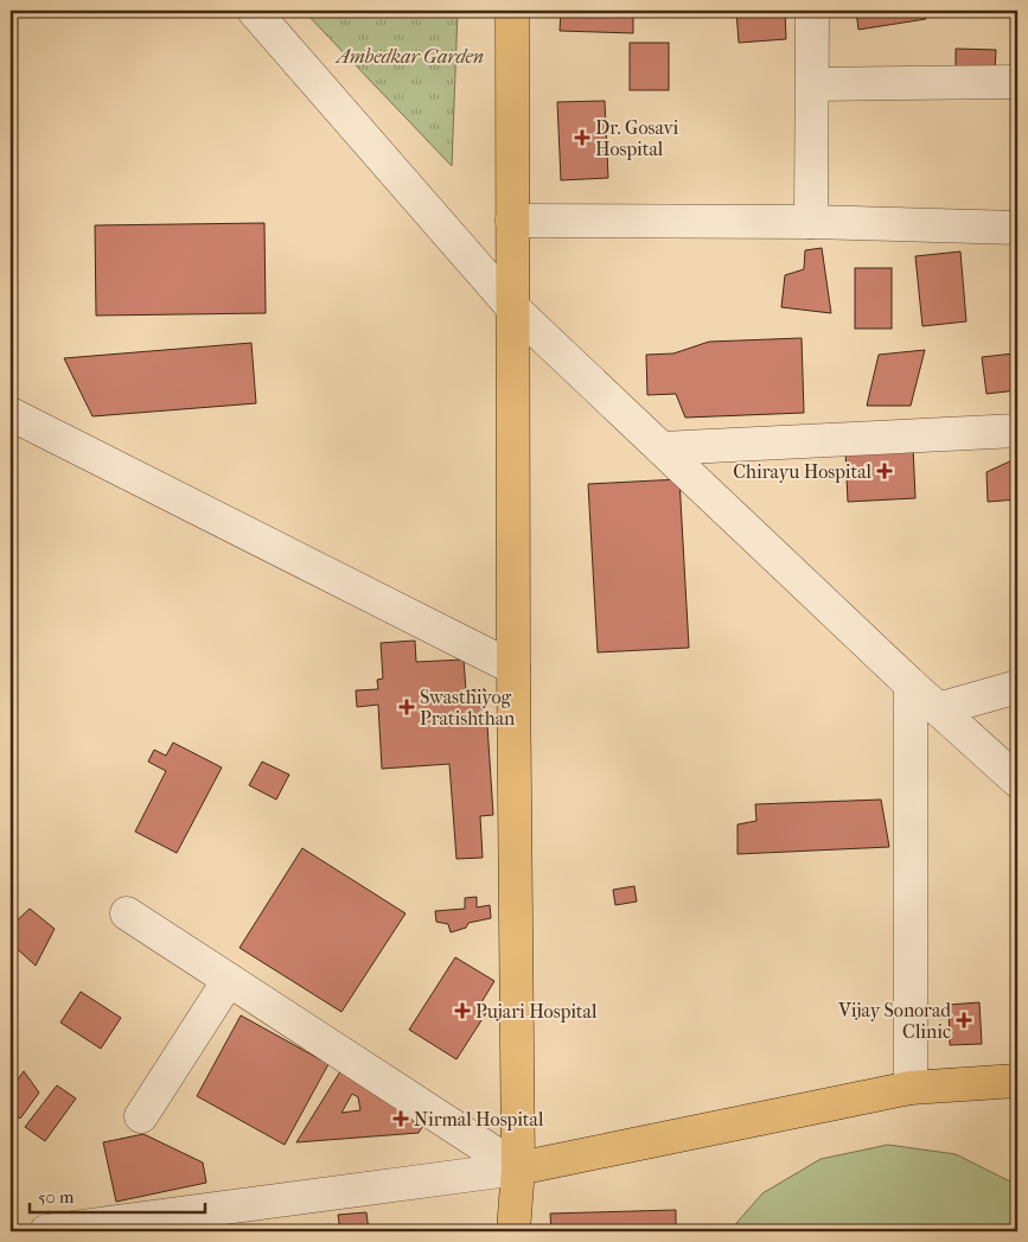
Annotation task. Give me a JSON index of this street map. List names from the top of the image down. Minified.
{"parks":["Ambedkar Garden"],"places":{"health":["Dr. Gosavi Hospital","Chirayu Hospital","Swasthiyog Pratishthan","Pujari Hospital","Vijay Sonorad Clinic","Nirmal Hospital"]},"scale_bar":"50 m"}
